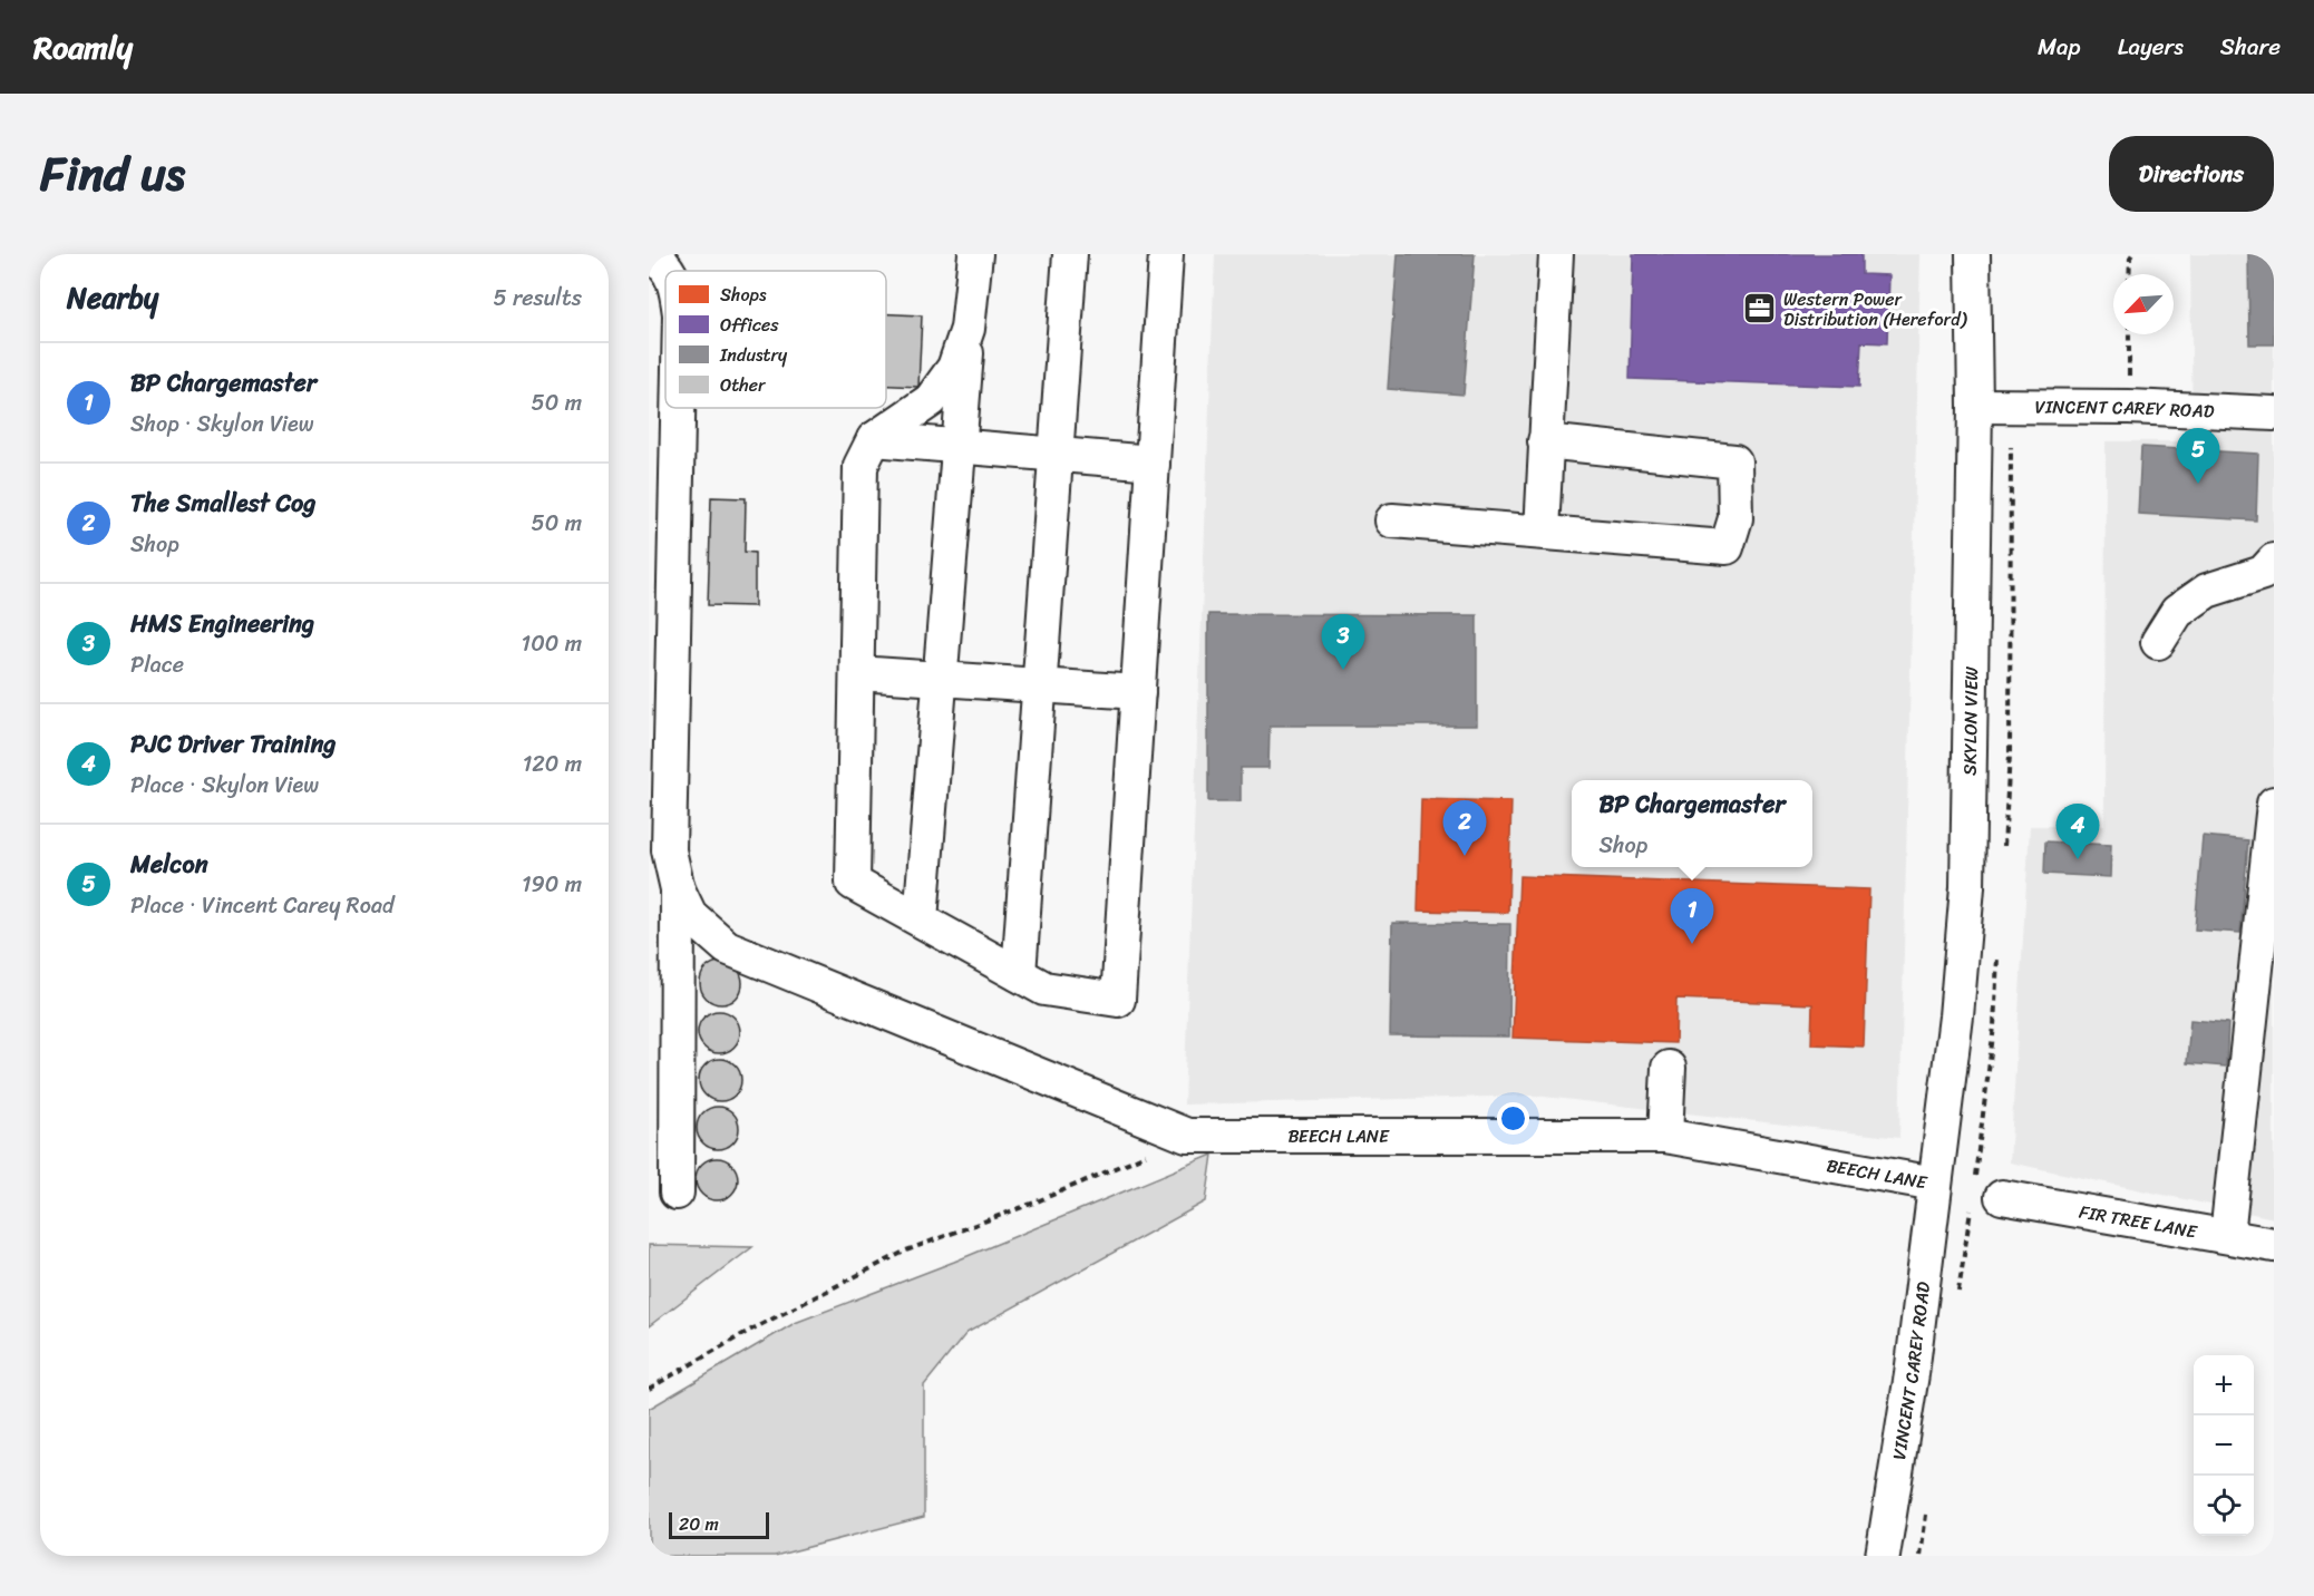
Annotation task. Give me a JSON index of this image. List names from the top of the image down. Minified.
{"streets":{"street":["VINCENT CAREY ROAD","SKYLON VIEW","BEECH LANE","FIR TREE LANE"]},"crossings":[["VINCENT CAREY ROAD","SKYLON VIEW"],["VINCENT CAREY ROAD","BEECH LANE"],["SKYLON VIEW","BEECH LANE"]],"places":{"office":["Western Power Distribution (Hereford)"]},"legend":["Shops","Offices","Industry","Other"],"scale_bar":"20 m","north":"bottom left","page":{"header":"Roamly","nav":["Map","Layers","Share"],"title":"Find us","buttons":"Directions","heading":["Nearby","5 results"],"list":[{"mark":"1","name":"BP Chargemaster","note":"Shop · Skylon View","value":"50 m"},{"mark":"2","name":"The Smallest Cog","note":"Shop","value":"50 m"},{"mark":"3","name":"HMS Engineering","note":"Place","value":"100 m"},{"mark":"4","name":"PJC Driver Training","note":"Place · Skylon View","value":"120 m"},{"mark":"5","name":"Melcon","note":"Place · Vincent Carey Road","value":"190 m"}],"pins":["5","3","2","4","1"],"popup":["BP Chargemaster","Shop"],"map_buttons":["+","−"],"scale":"20 m"}}
